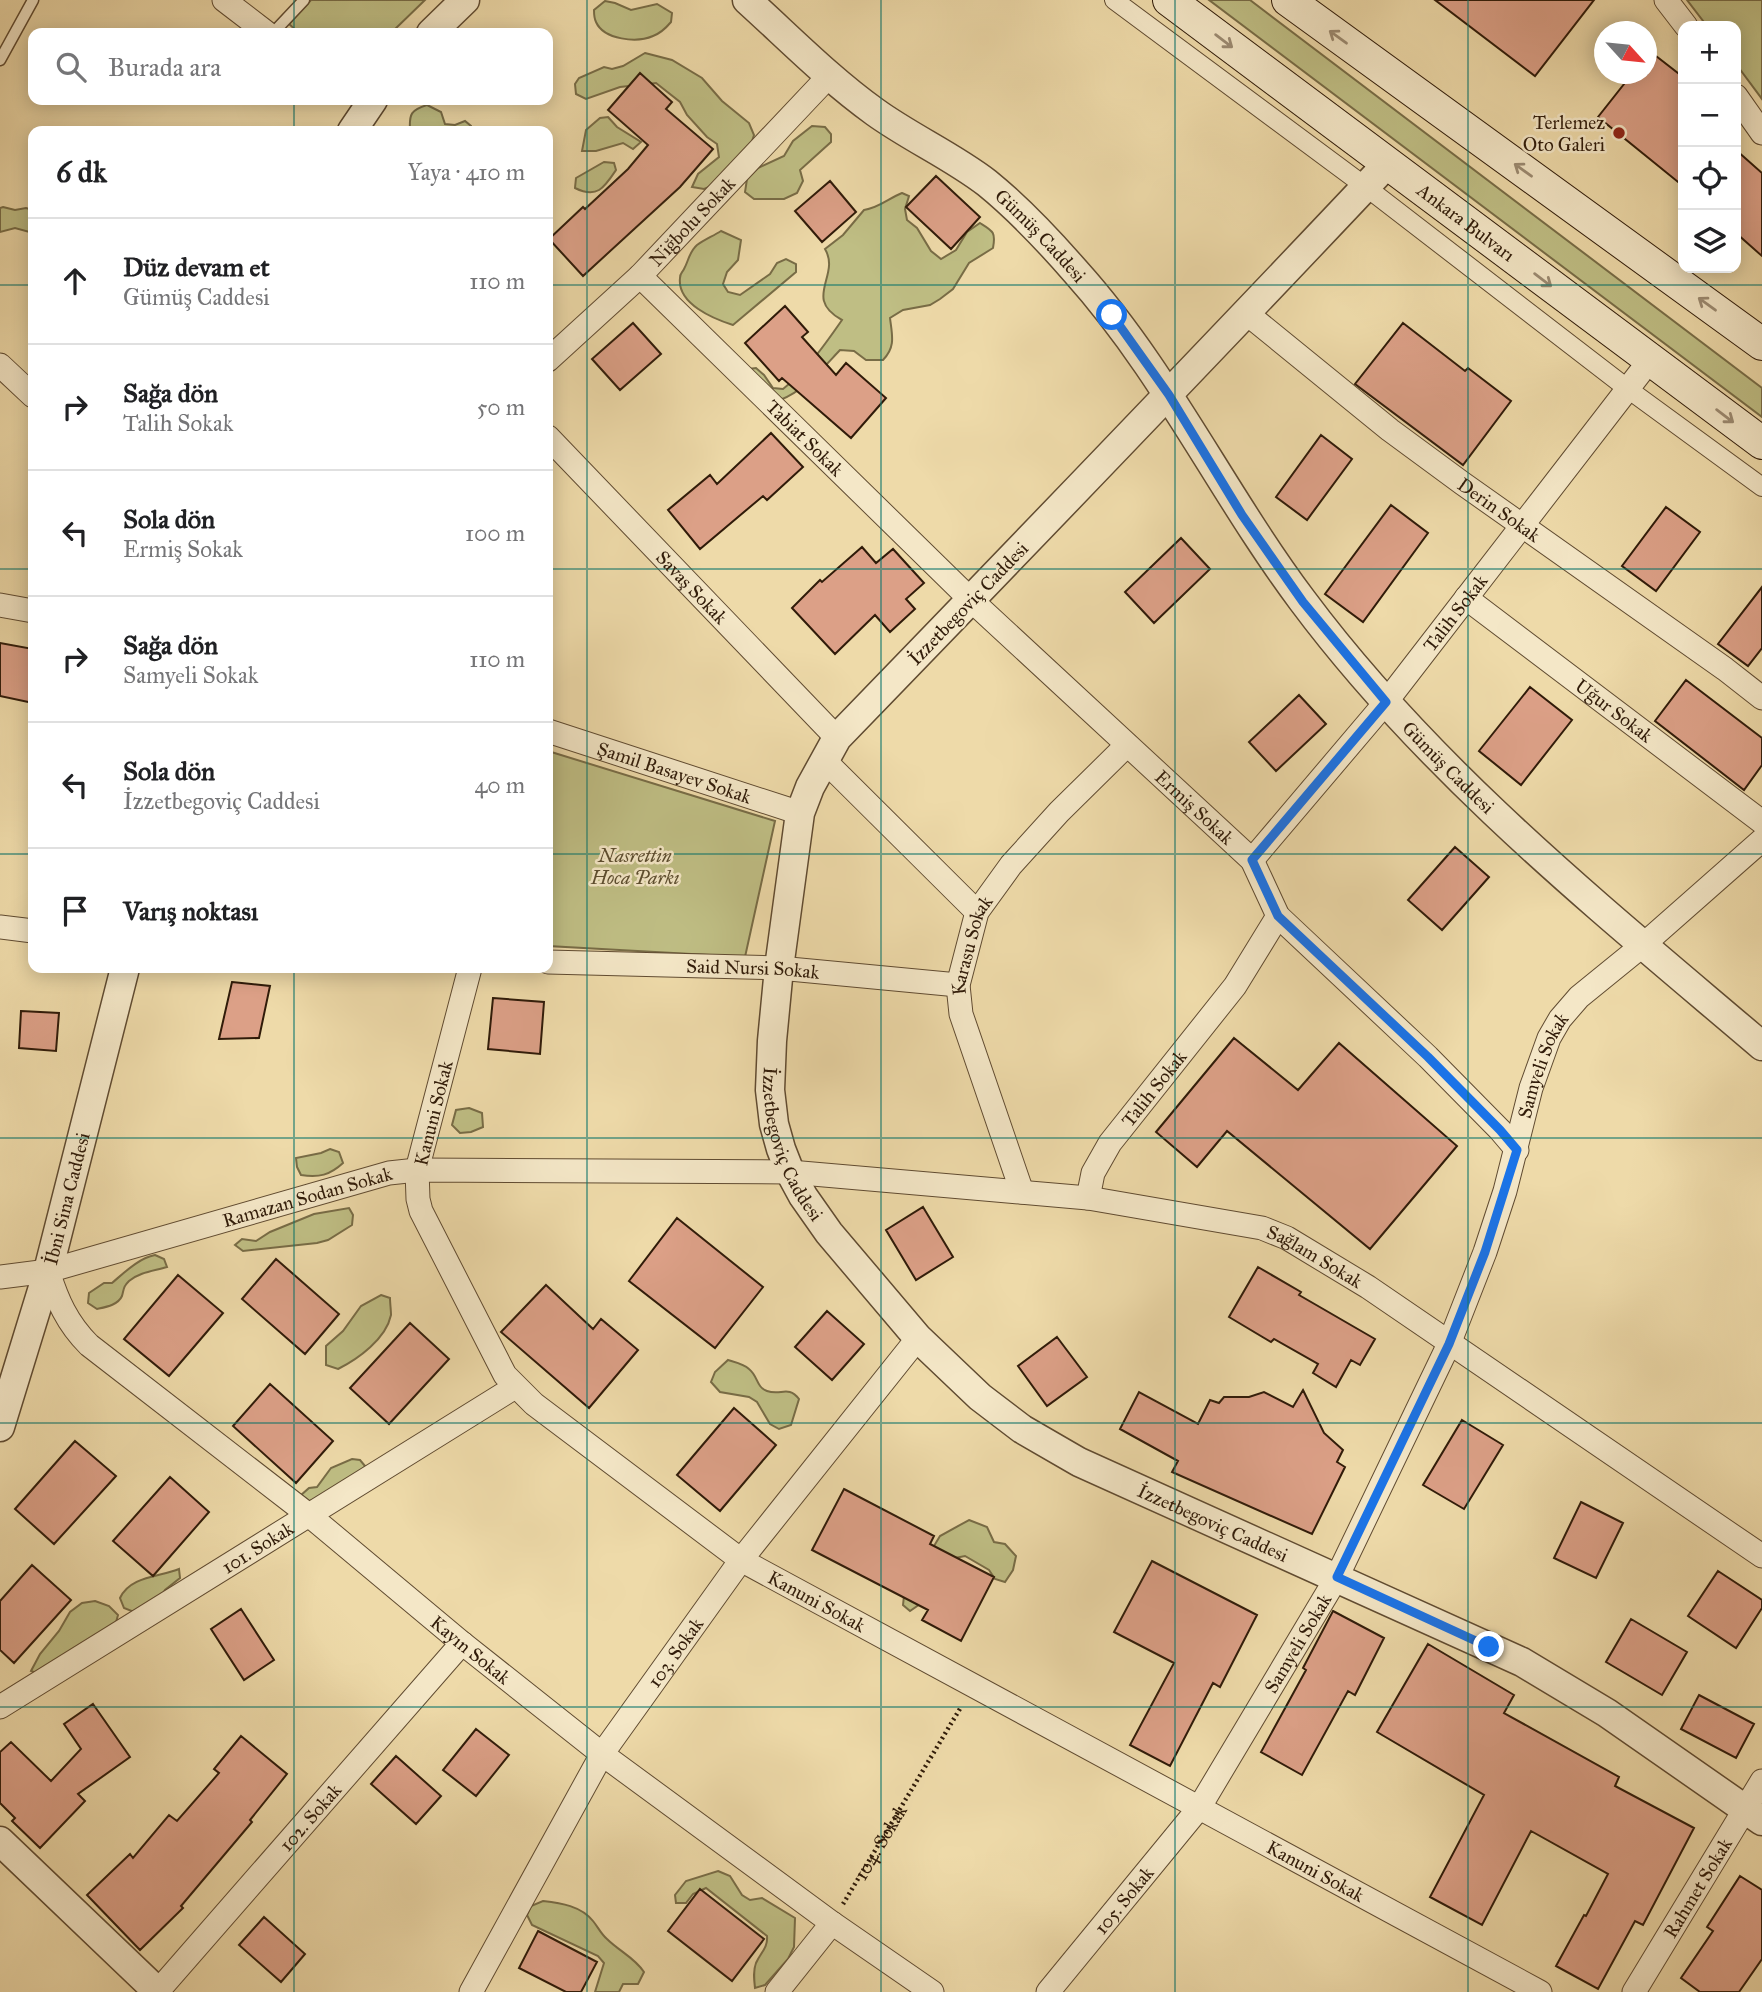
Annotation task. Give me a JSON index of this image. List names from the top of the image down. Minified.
{"streets":{"main road":["Ankara Bulvarı"],"street":["Niğbolu Sokak","Gümüş Caddesi","Tabiat Sokak","Derin Sokak","Savaş Sokak","İzzetbegoviç Caddesi","Talih Sokak","Uğur Sokak","Şamil Basayev Sokak","Ermiş Sokak","Karasu Sokak","Said Nursi Sokak","Samyeli Sokak","Kanuni Sokak","İbni Sina Caddesi","Ramazan Sodan Sokak","Sağlam Sokak","101. Sokak","Kayın Sokak","103. Sokak","102. Sokak","Rahmet Sokak","105. Sokak"],"path":["104. Sokak"]},"crossings":[["Niğbolu Sokak","Gümüş Caddesi"],["Niğbolu Sokak","Tabiat Sokak"],["Ankara Bulvarı","İzzetbegoviç Caddesi"],["Ankara Bulvarı","Talih Sokak"],["Gümüş Caddesi","İzzetbegoviç Caddesi"],["Gümüş Caddesi","Talih Sokak"],["Gümüş Caddesi","Samyeli Sokak"],["Tabiat Sokak","İzzetbegoviç Caddesi"],["Tabiat Sokak","Ermiş Sokak"],["Derin Sokak","İzzetbegoviç Caddesi"],["Derin Sokak","Talih Sokak"],["Savaş Sokak","İzzetbegoviç Caddesi"],["Savaş Sokak","Karasu Sokak"],["İzzetbegoviç Caddesi","Şamil Basayev Sokak"],["İzzetbegoviç Caddesi","Ermiş Sokak"],["İzzetbegoviç Caddesi","Said Nursi Sokak"],["İzzetbegoviç Caddesi","Samyeli Sokak"],["İzzetbegoviç Caddesi","Ramazan Sodan Sokak"],["İzzetbegoviç Caddesi","Sağlam Sokak"],["İzzetbegoviç Caddesi","103. Sokak"],["İzzetbegoviç Caddesi","Rahmet Sokak"],["Talih Sokak","Uğur Sokak"],["Talih Sokak","Ermiş Sokak"],["Talih Sokak","Sağlam Sokak"],["Ermiş Sokak","Karasu Sokak"],["Ermiş Sokak","Samyeli Sokak"],["Karasu Sokak","Said Nursi Sokak"],["Karasu Sokak","Sağlam Sokak"],["Samyeli Sokak","Kanuni Sokak"],["Samyeli Sokak","Sağlam Sokak"],["Samyeli Sokak","105. Sokak"],["Kanuni Sokak","Ramazan Sodan Sokak"],["Kanuni Sokak","101. Sokak"],["Kanuni Sokak","103. Sokak"],["Kanuni Sokak","104. Sokak"],["Kanuni Sokak","105. Sokak"],["İbni Sina Caddesi","Ramazan Sodan Sokak"],["İbni Sina Caddesi","Kayın Sokak"],["Ramazan Sodan Sokak","Sağlam Sokak"],["Ramazan Sodan Sokak","Kayın Sokak"],["101. Sokak","Kayın Sokak"],["Kayın Sokak","103. Sokak"],["Kayın Sokak","102. Sokak"],["Kayın Sokak","104. Sokak"]],"parks":["Nasrettin Hoca Parkı"],"places":["Terlemez Oto Galeri"],"north":"bottom right","page":{"map_buttons":["+","−"],"search":"Burada ara","heading":["6 dk","Yaya · 410 m"],"list":[["Düz devam et","Gümüş Caddesi","110 m"],["Sağa dön","Talih Sokak","50 m"],["Sola dön","Ermiş Sokak","100 m"],["Sağa dön","Samyeli Sokak","110 m"],["Sola dön","İzzetbegoviç Caddesi","40 m"],"Varış noktası"]}}
